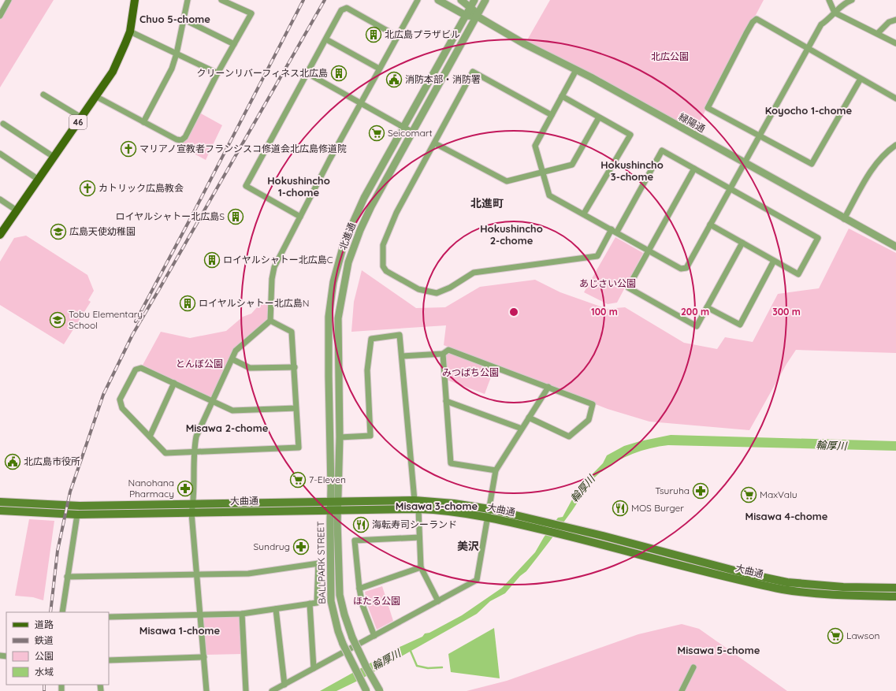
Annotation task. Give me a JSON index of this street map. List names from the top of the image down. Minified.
{"streets":{"main road":["46","大曲通"],"street":["緑陽通","北進通","BALLPARK STREET"]},"crossings":[["緑陽通","北進通"],["北進通","大曲通"],["北進通","BALLPARK STREET"],["大曲通","BALLPARK STREET"]],"districts":["Chuo 5-chome","Koyocho 1-chome","Hokushincho 3-chome","Hokushincho 1-chome","北進町","Hokushincho 2-chome","Misawa 2-chome","Misawa 3-chome","Misawa 4-chome","美沢","Misawa 1-chome","Misawa 5-chome"],"water":["輪厚川"],"parks":["北広公園","あじさい公園","とんぼ公園","みつばち公園","ほたる公園"],"places":{"building":["北広島プラザビル","クリーンリバーフィネス北広島","ロイヤルシャトー北広島S","ロイヤルシャトー北広島C","ロイヤルシャトー北広島N"],"public building":["消防本部・消防署","北広島市役所"],"supermarket":["Seicomart","7-Eleven","MaxValu","Lawson"],"church":["マリアノ宣教者フランシスコ修道会北広島修道院","カトリック広島教会"],"school or university":["広島天使幼稚園","Tobu Elementary School"],"pharmacy":["Nanohana Pharmacy","Tsuruha","Sundrug"],"restaurant":["MOS Burger","海転寿司シーランド"]},"legend":["道路","鉄道","公園","水域"],"rings":["100 m","200 m","300 m"]}
